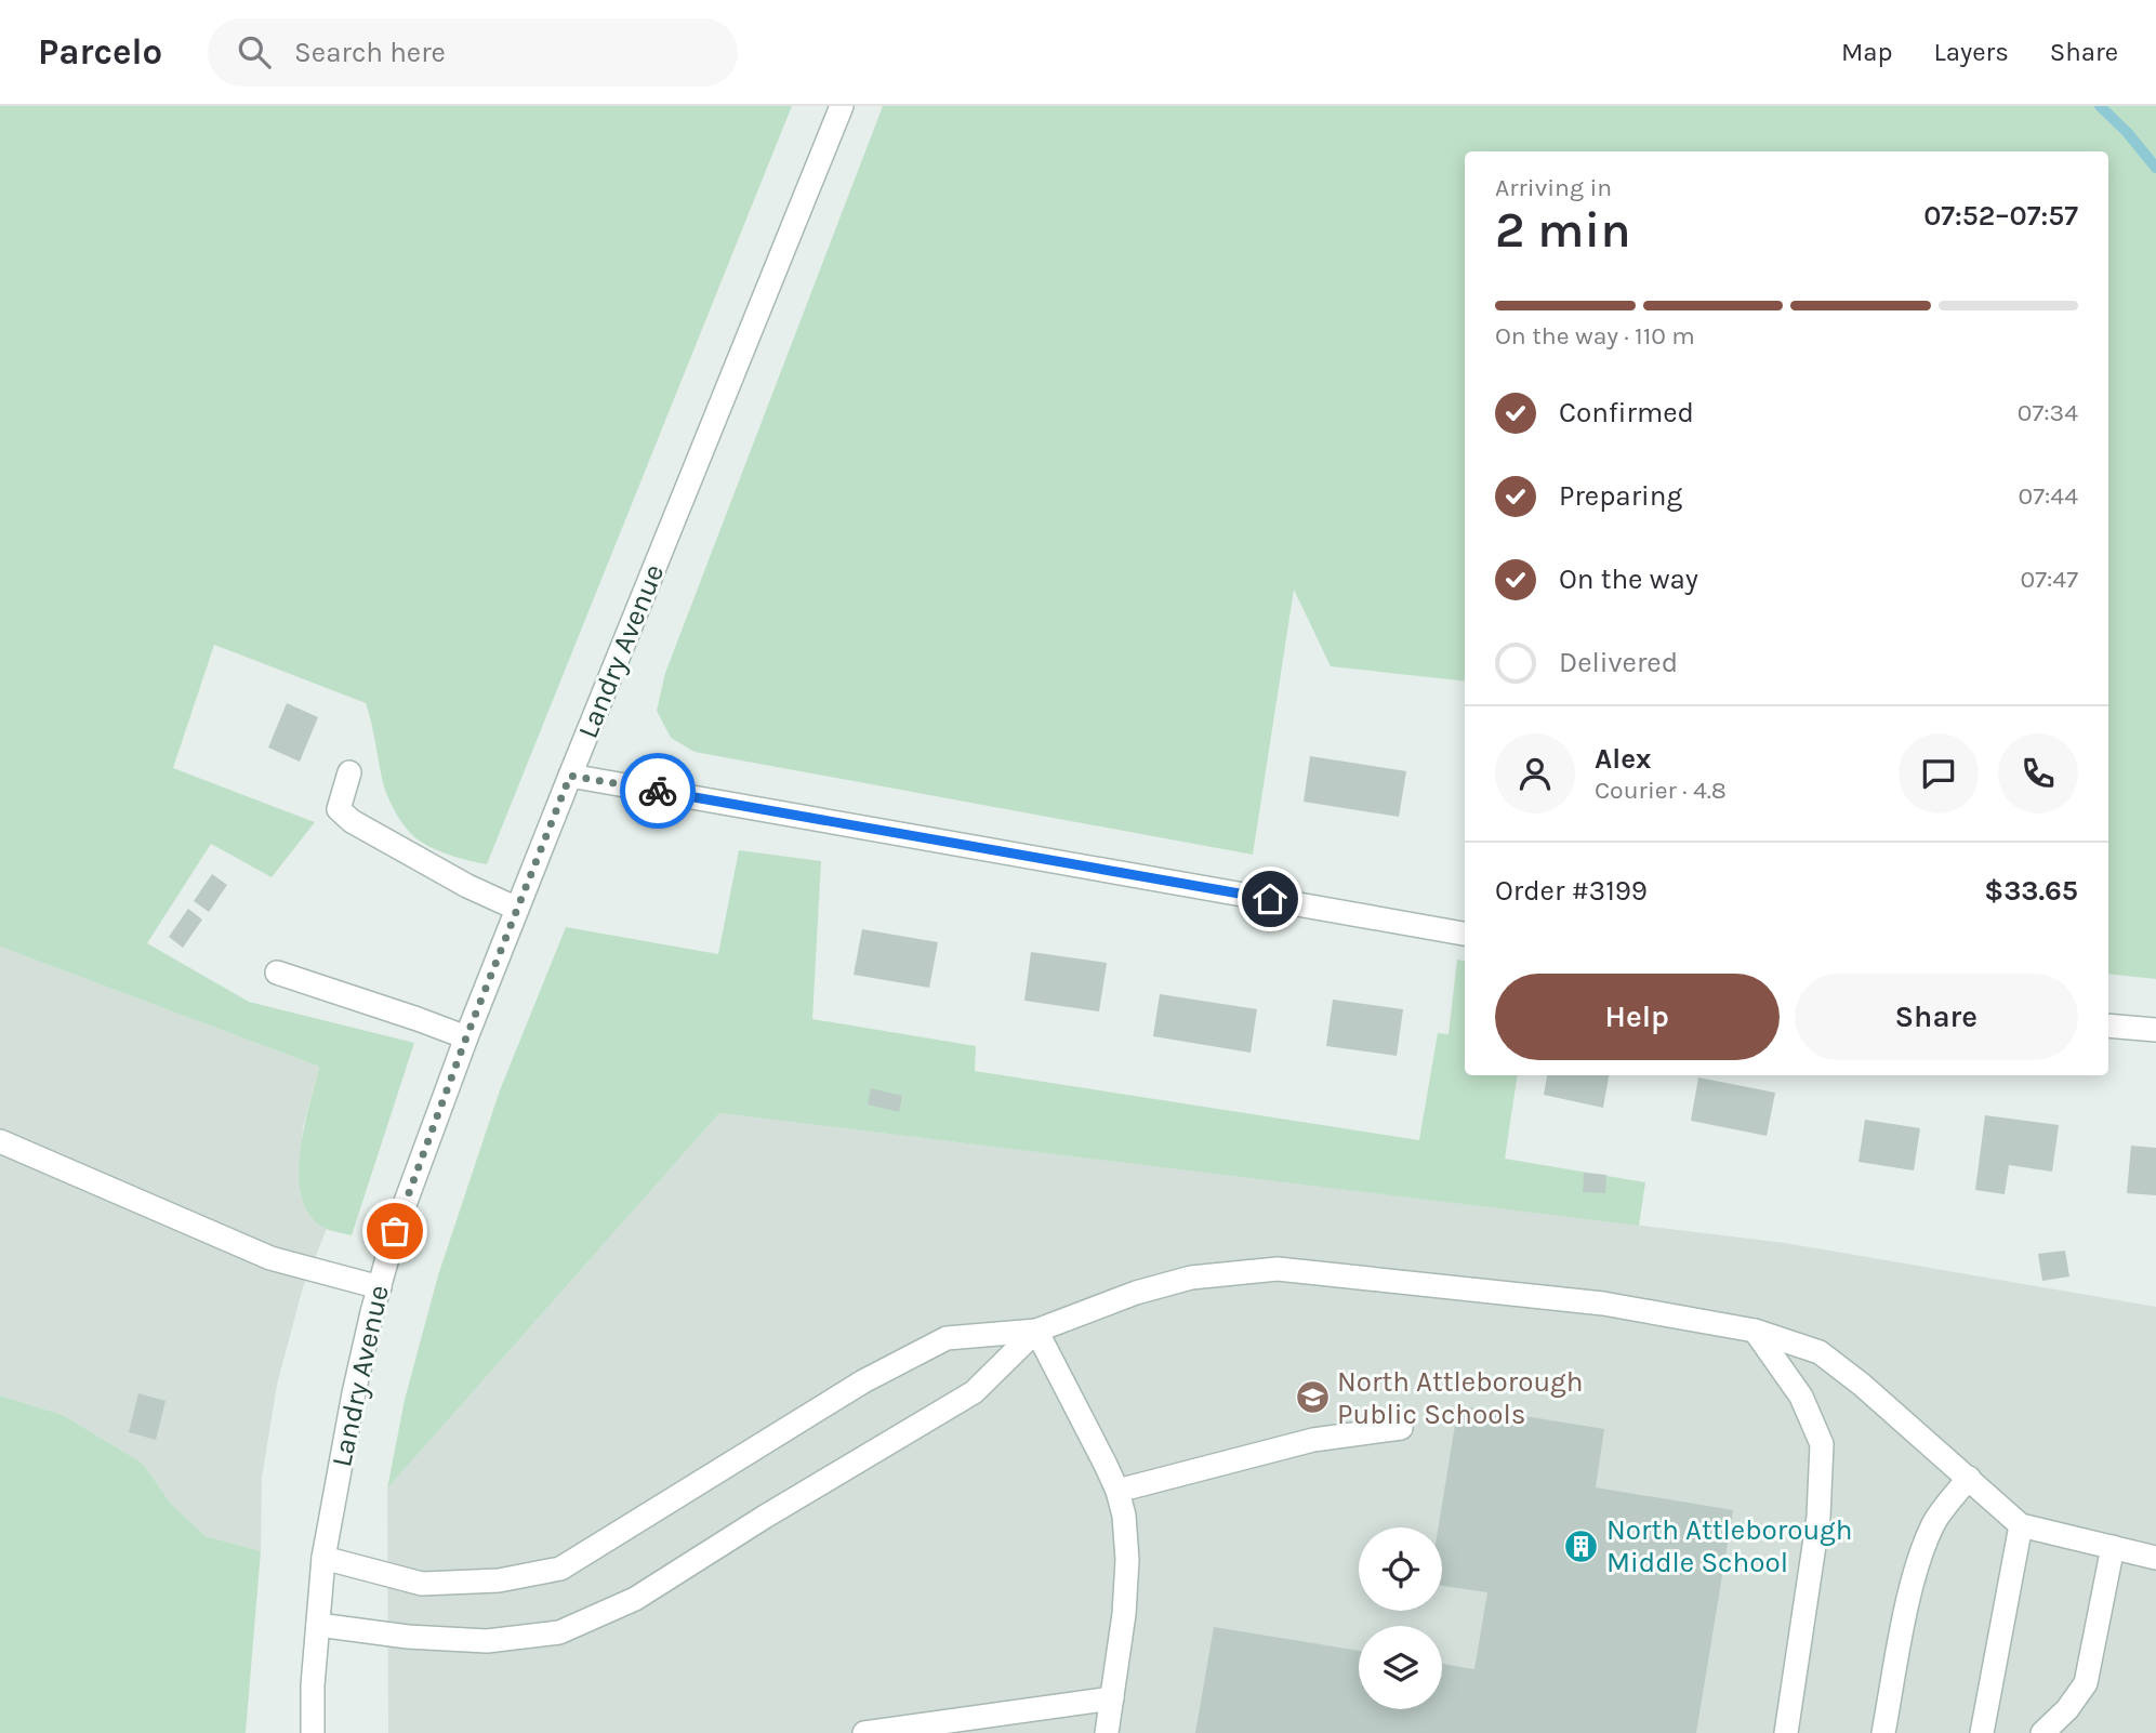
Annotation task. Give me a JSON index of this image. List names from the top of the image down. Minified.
{"streets":{"street":["Landry Avenue"]},"places":{"school or university":["North Attleborough Public Schools"],"building":["North Attleborough Middle School"]},"page":{"header":"Parcelo","search":"Search here","nav":["Map","Layers","Share"],"heading":["2 min","Arriving in","07:52–07:57"],"panel":["Alex","Courier · 4.8","Order #3199","$33.65"],"bar":"On the way · 110 m","list":[["Confirmed","07:34"],["Preparing","07:44"],["On the way","07:47"],"Delivered"],"buttons":["Help","Share"]}}
